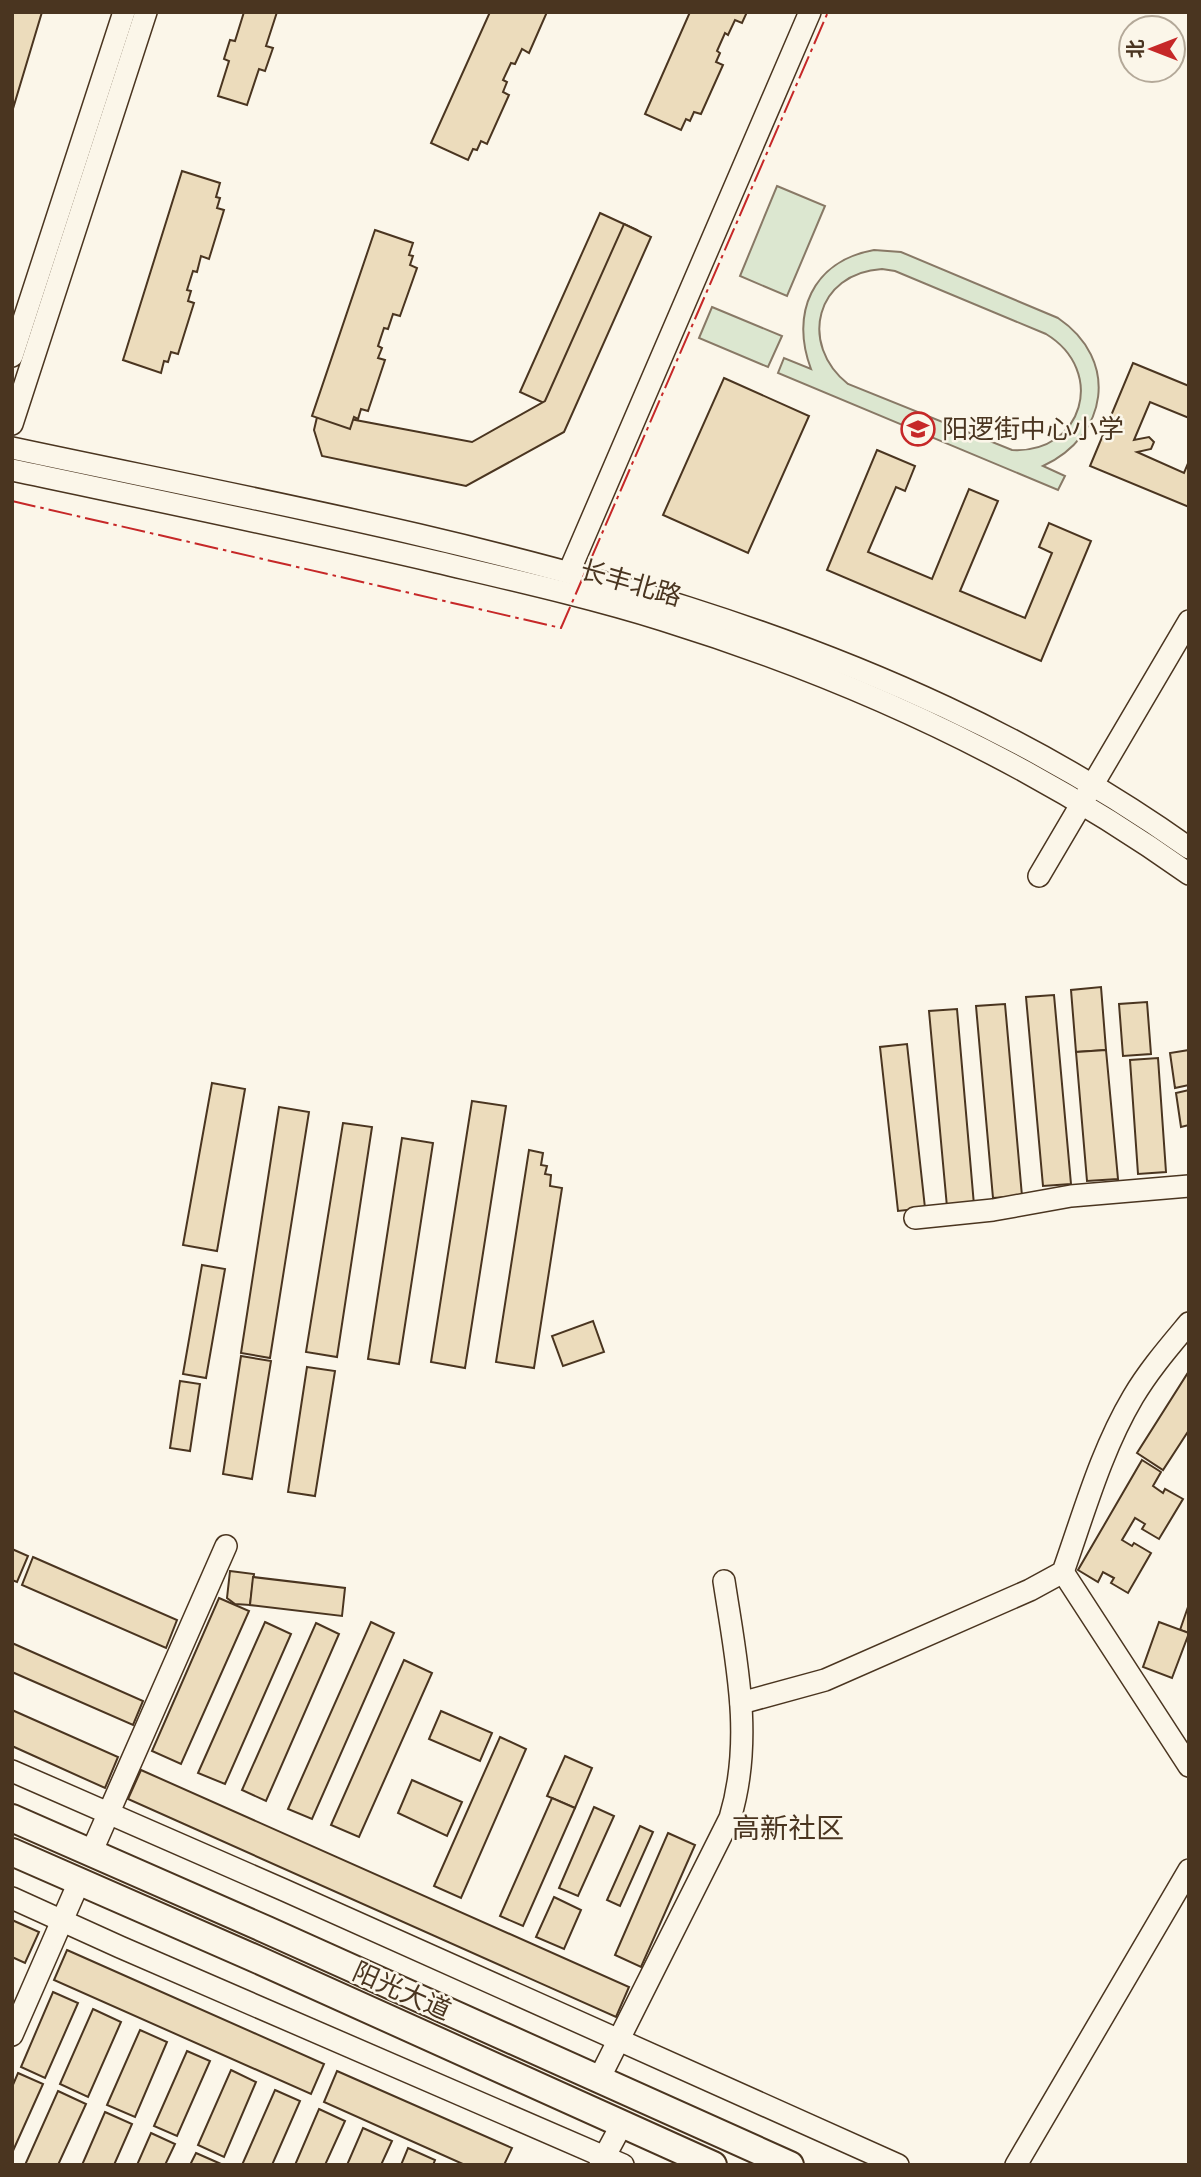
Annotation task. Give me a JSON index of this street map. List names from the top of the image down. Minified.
{"streets":{"main road":["阳光大道"],"street":["长丰北路"]},"districts":["高新社区"],"places":{"school or university":["阳逻街中心小学"]},"north":"left"}
